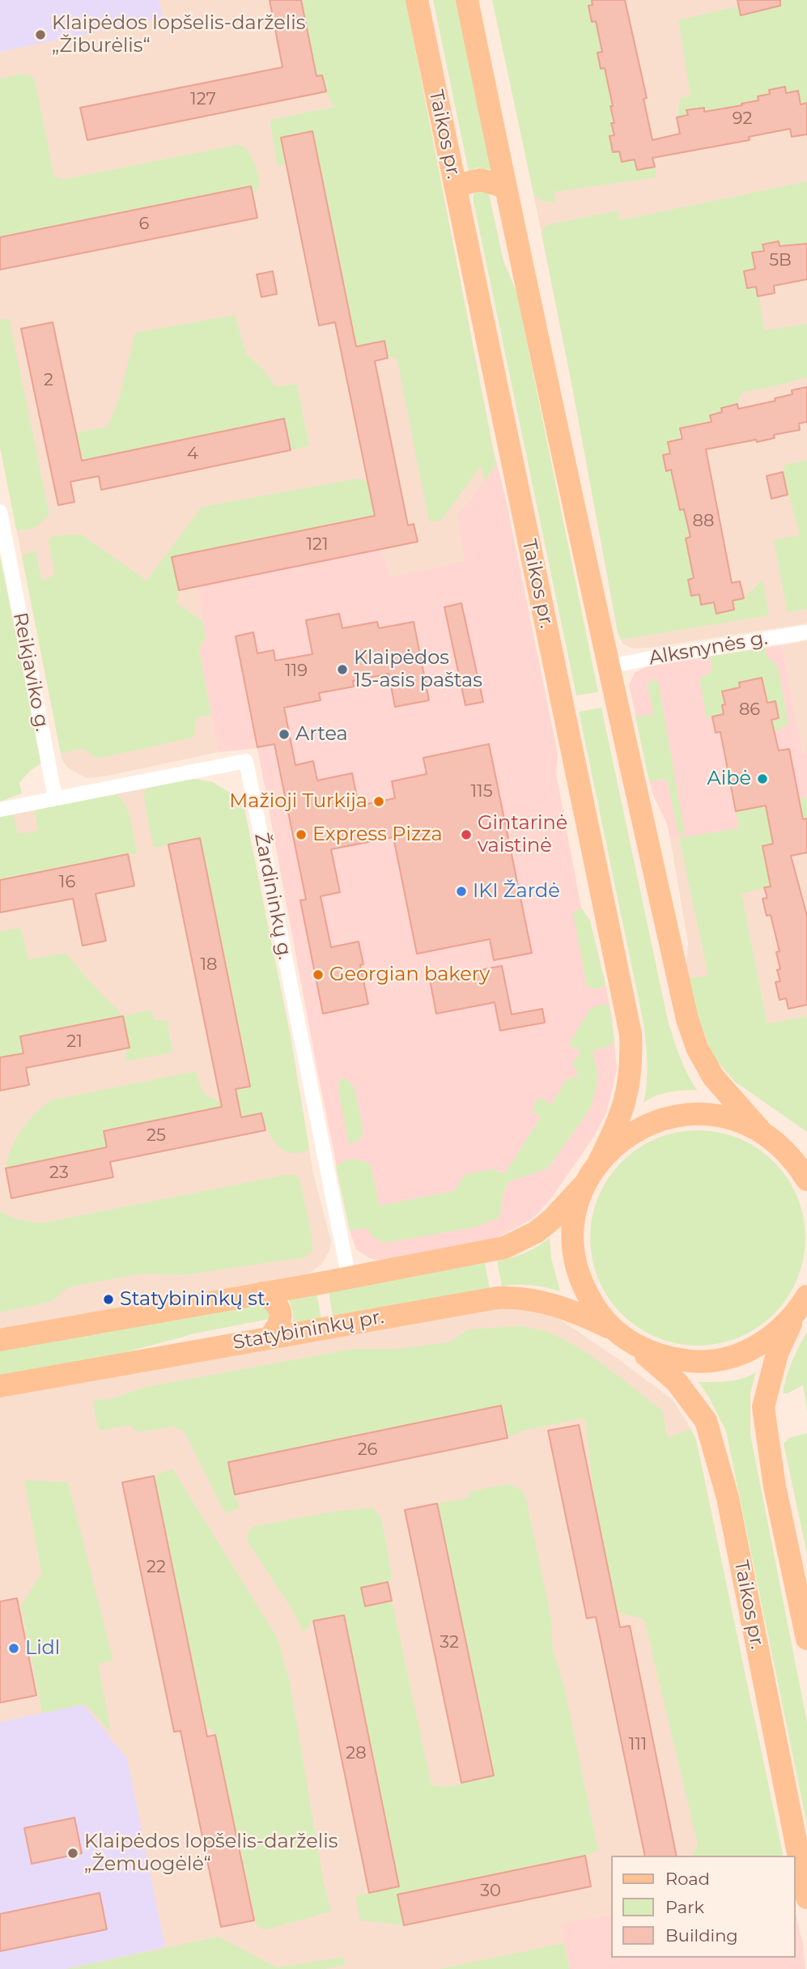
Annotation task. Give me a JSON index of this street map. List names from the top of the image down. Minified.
{"streets":{"main road":["Taikos pr.","Statybininkų pr."],"street":["Alksnynės g.","Reikjaviko g.","Žardininkų g."]},"crossings":[["Taikos pr.","Statybininkų pr."],["Reikjaviko g.","Žardininkų g."]],"places":["Klaipėdos lopšelis-darželis „Žiburėlis“","Klaipėdos 15-asis paštas","Artea","Aibė","Mažioji Turkija","Express Pizza","Gintarinė vaistinė","IKI Žardė","Georgian bakery","Statybininkų st.","Lidl","Klaipėdos lopšelis-darželis „Žemuogėlė“"],"house_numbers":["127","92","6","5B","2","4","88","121","119","86","115","16","18","21","25","23","26","22","32","111","28","30"],"legend":["Road","Park","Building"]}
